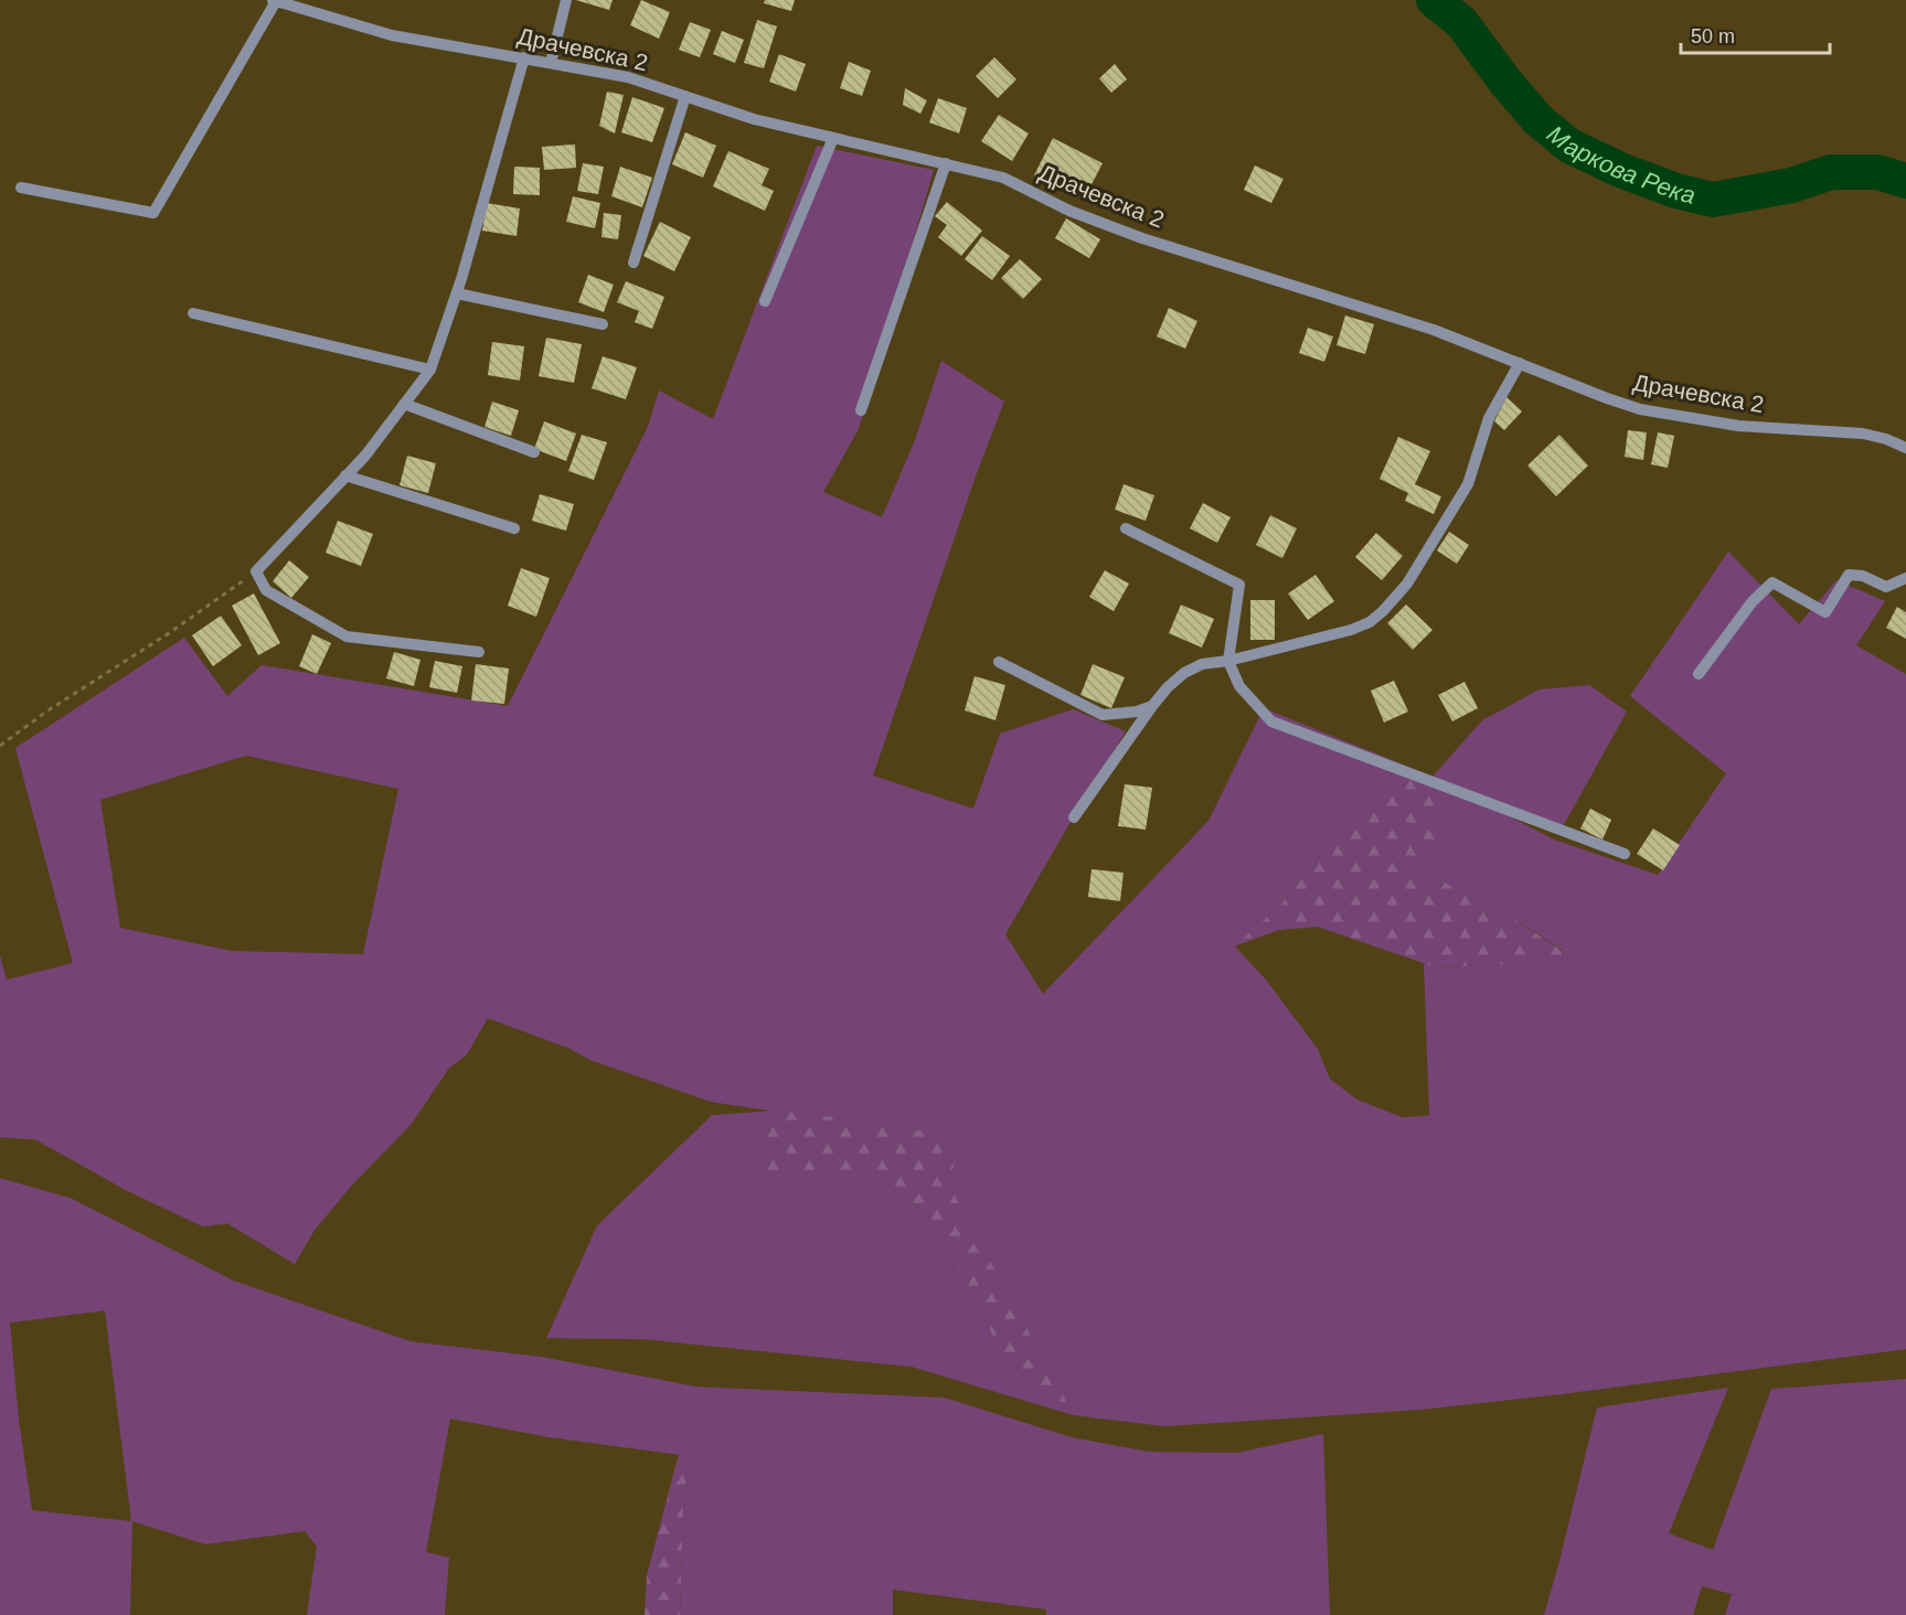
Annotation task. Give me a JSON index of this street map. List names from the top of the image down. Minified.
{"streets":{"street":["Драчевска 2"]},"water":["Маркова Река"],"scale_bar":"50 m"}
